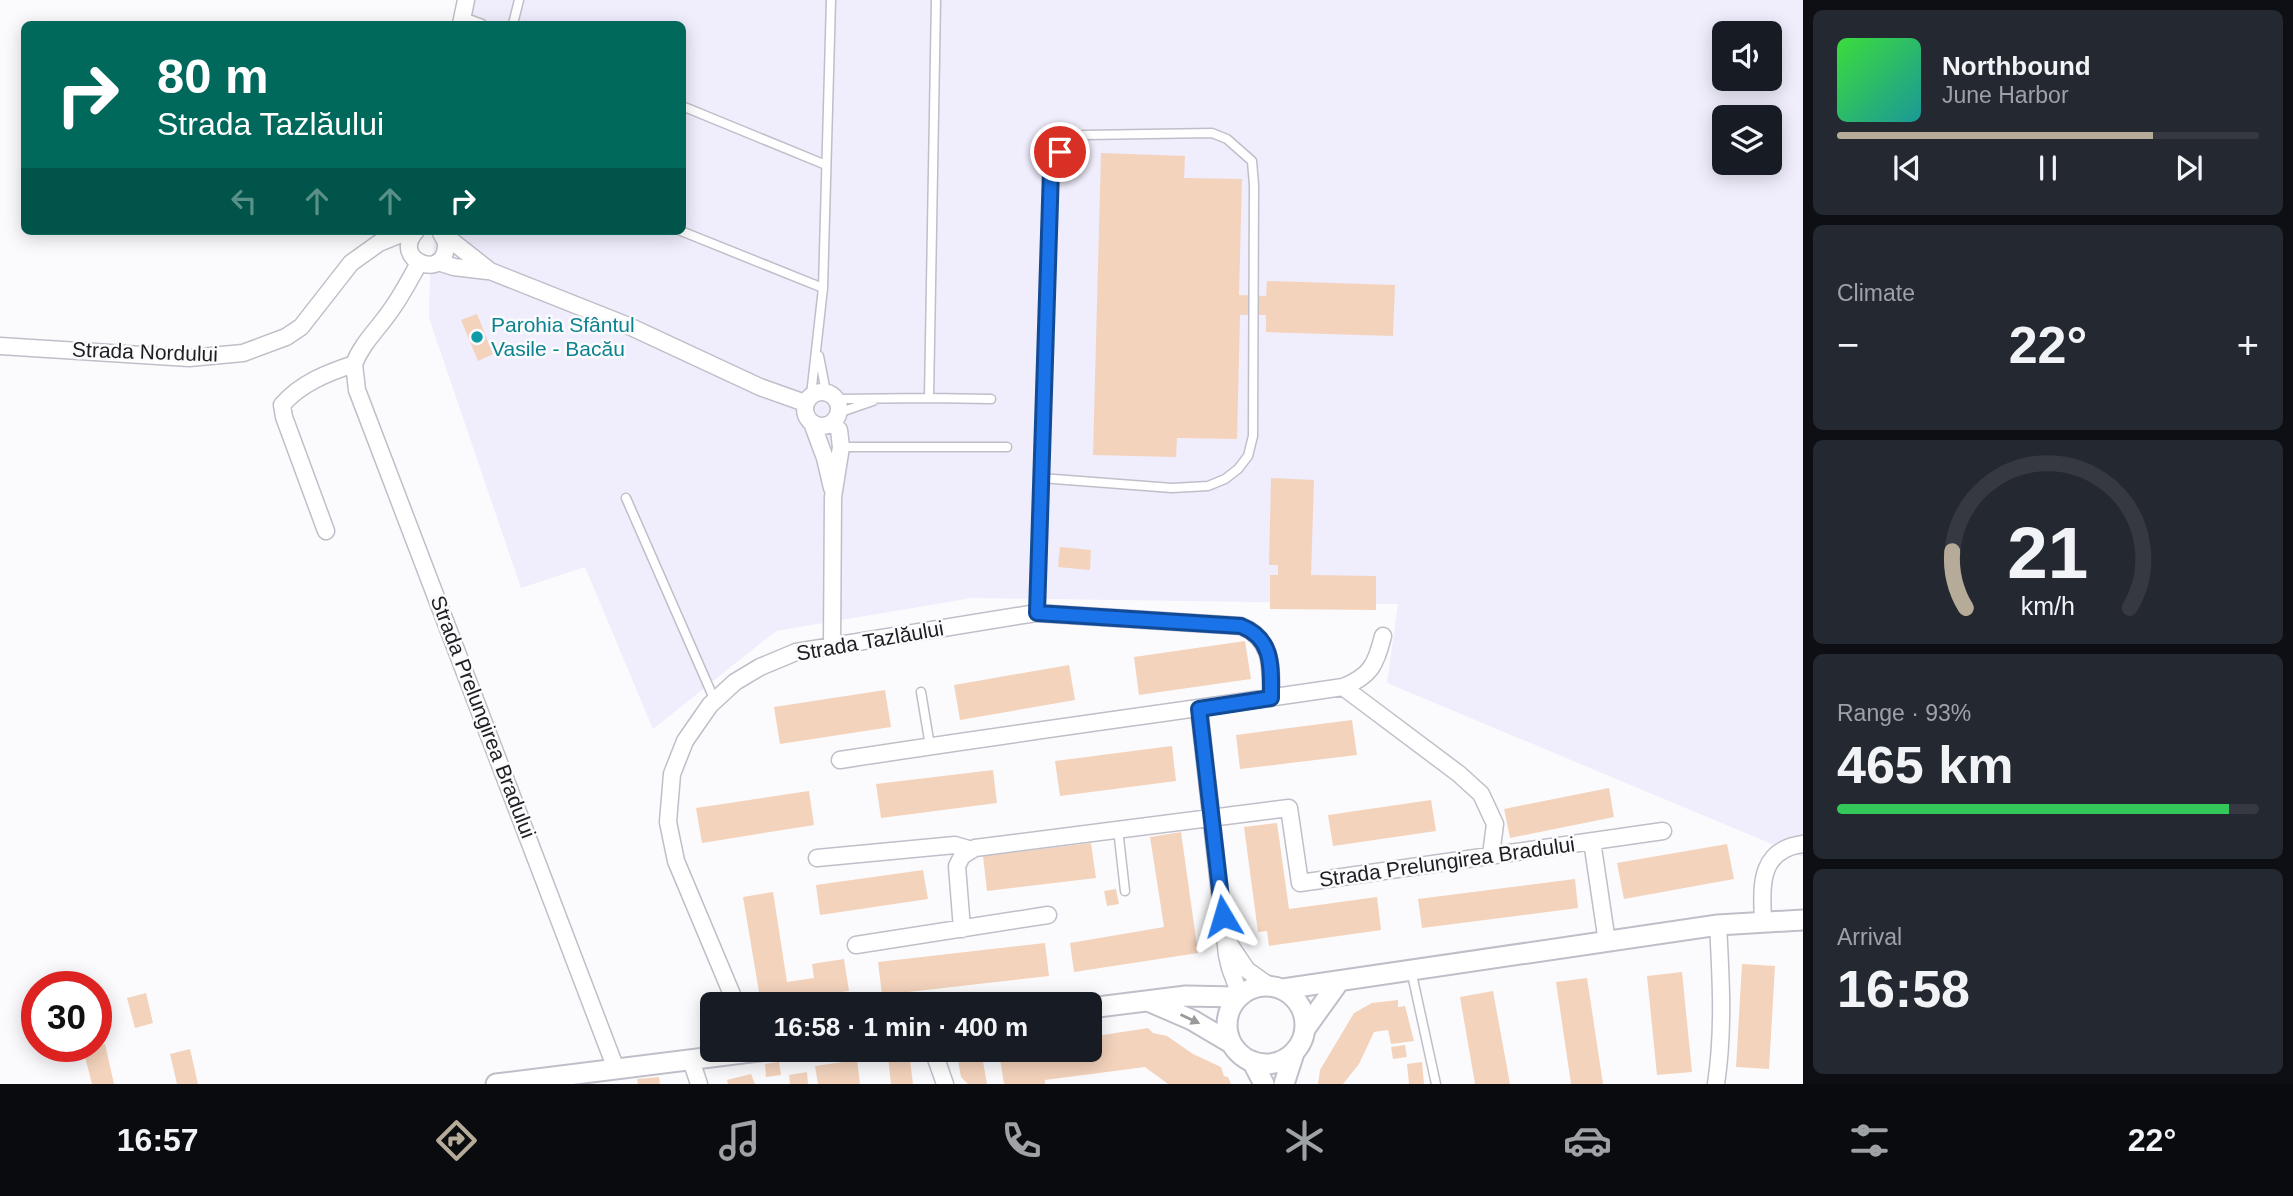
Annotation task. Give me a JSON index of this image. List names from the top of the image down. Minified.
{"streets":{"street":["Strada Nordului","Strada Tazlăului","Strada Prelungirea Bradului"]},"places":["Parohia Sfântul Vasile - Bacău"],"page":{"turn":["80 m","Strada Tazlăului"],"song":["Northbound","June Harbor"],"tile":["Climate",["Range · 93%","465 km"],["Arrival","16:58"]],"heat":["−","22°","+"],"limit":"30","trip":"16:58 · 1 min · 400 m","tabs":["16:57","22°"],"gauge":["21","km/h"]}}
